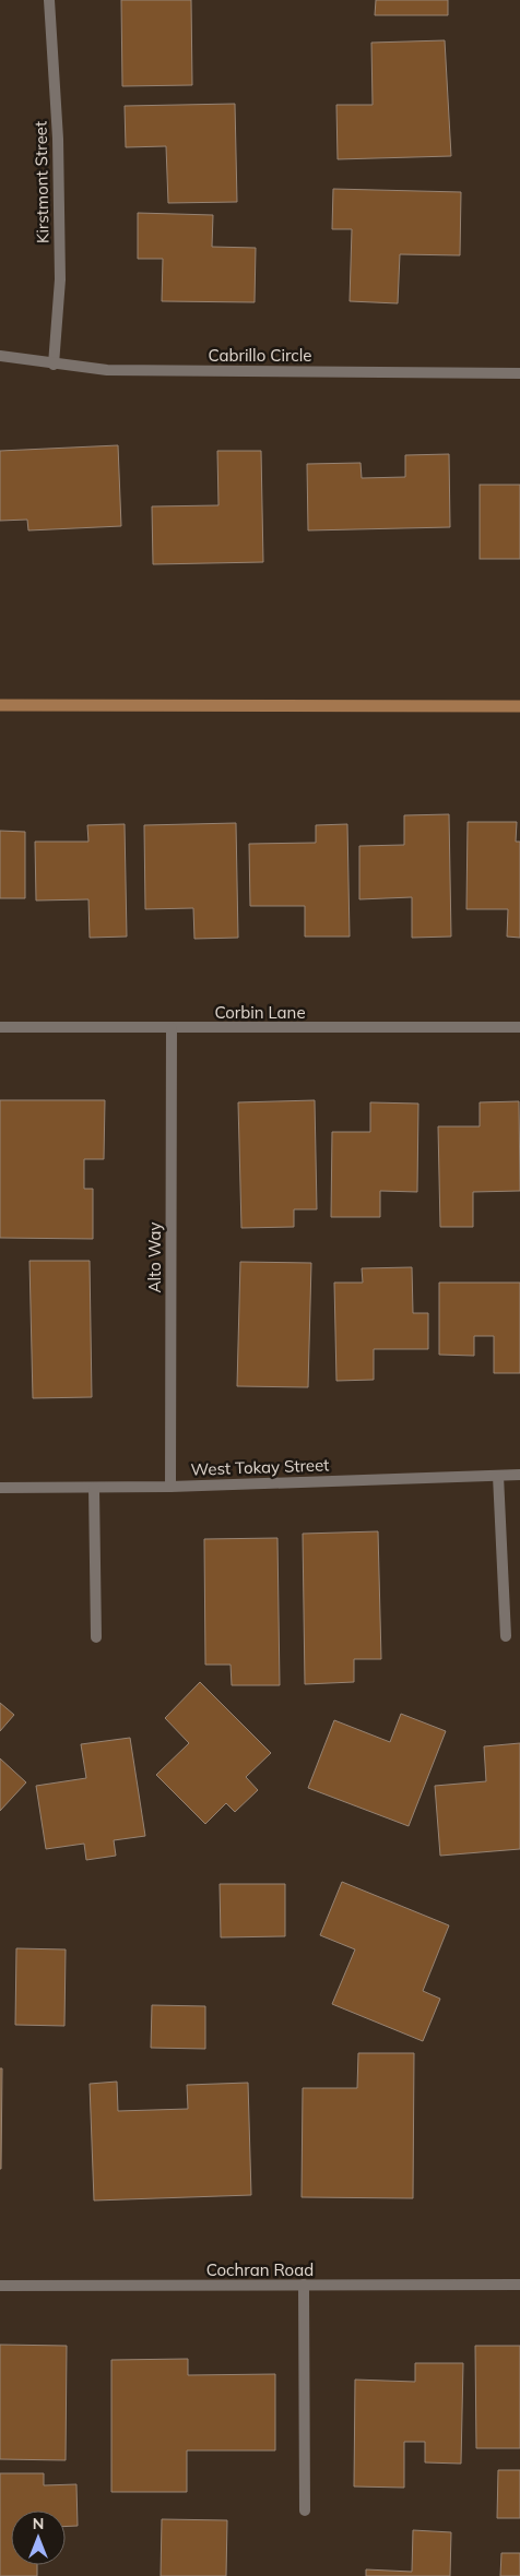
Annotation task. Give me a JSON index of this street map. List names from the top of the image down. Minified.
{"streets":{"street":["Kirstmont Street","Cabrillo Circle","Corbin Lane","Alto Way","West Tokay Street","Cochran Road"]},"crossings":[["Kirstmont Street","Cabrillo Circle"],["Corbin Lane","Alto Way"],["Alto Way","West Tokay Street"]],"north":"top"}
